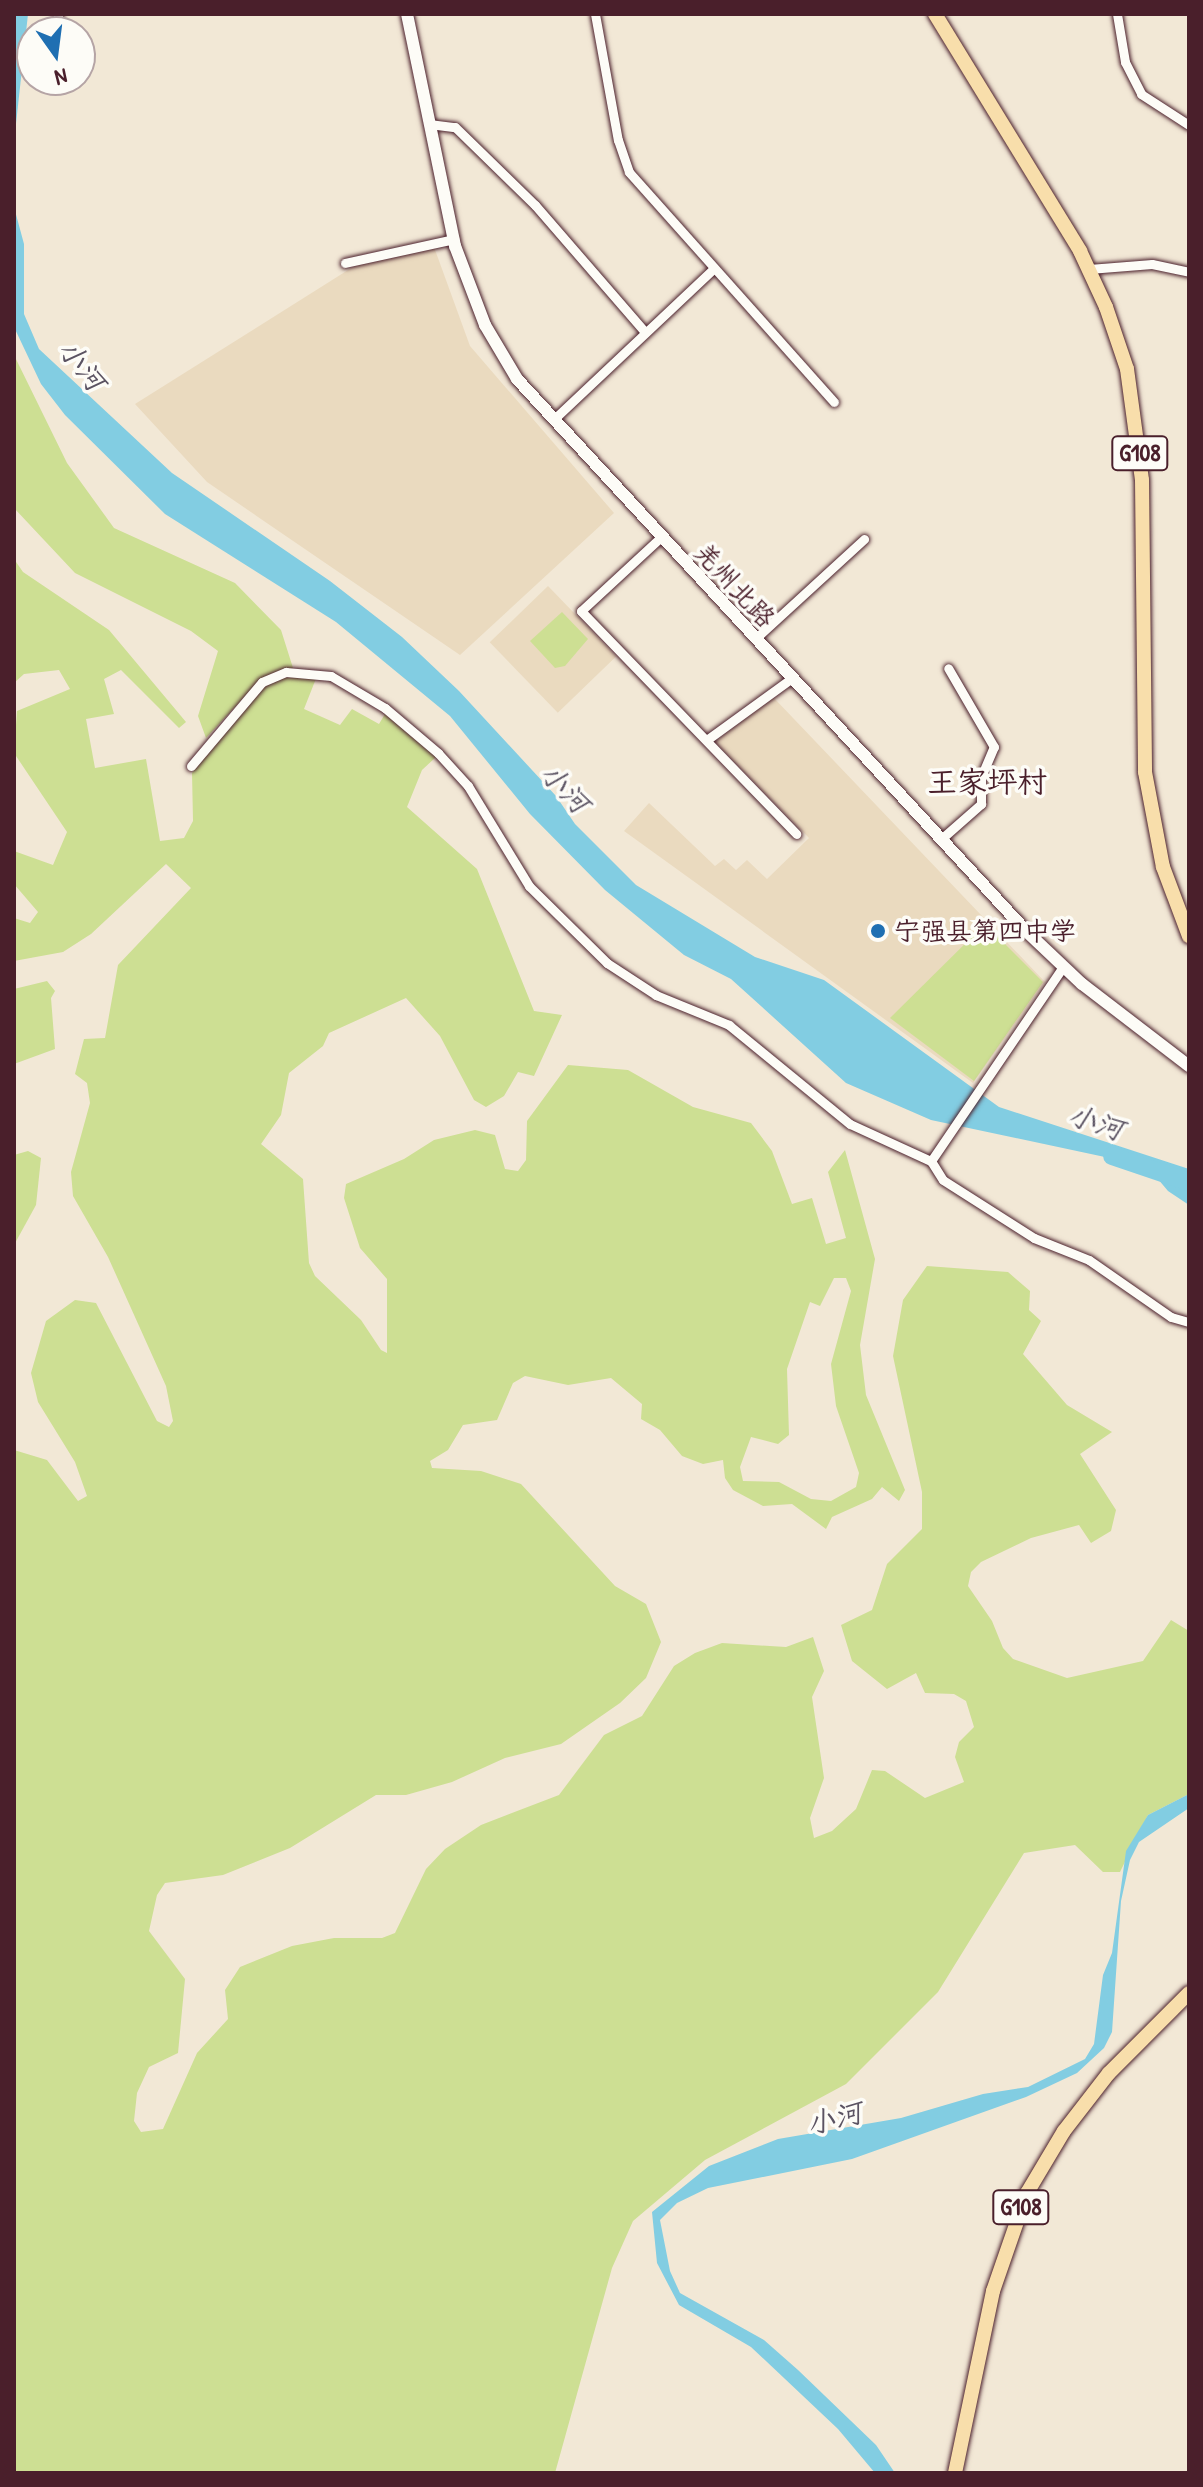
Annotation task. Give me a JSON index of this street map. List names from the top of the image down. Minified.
{"streets":{"highway":["G108"],"main road":["羌州北路"]},"districts":["王家坪村"],"water":["小河"],"places":["宁强县第四中学"],"north":"bottom"}
